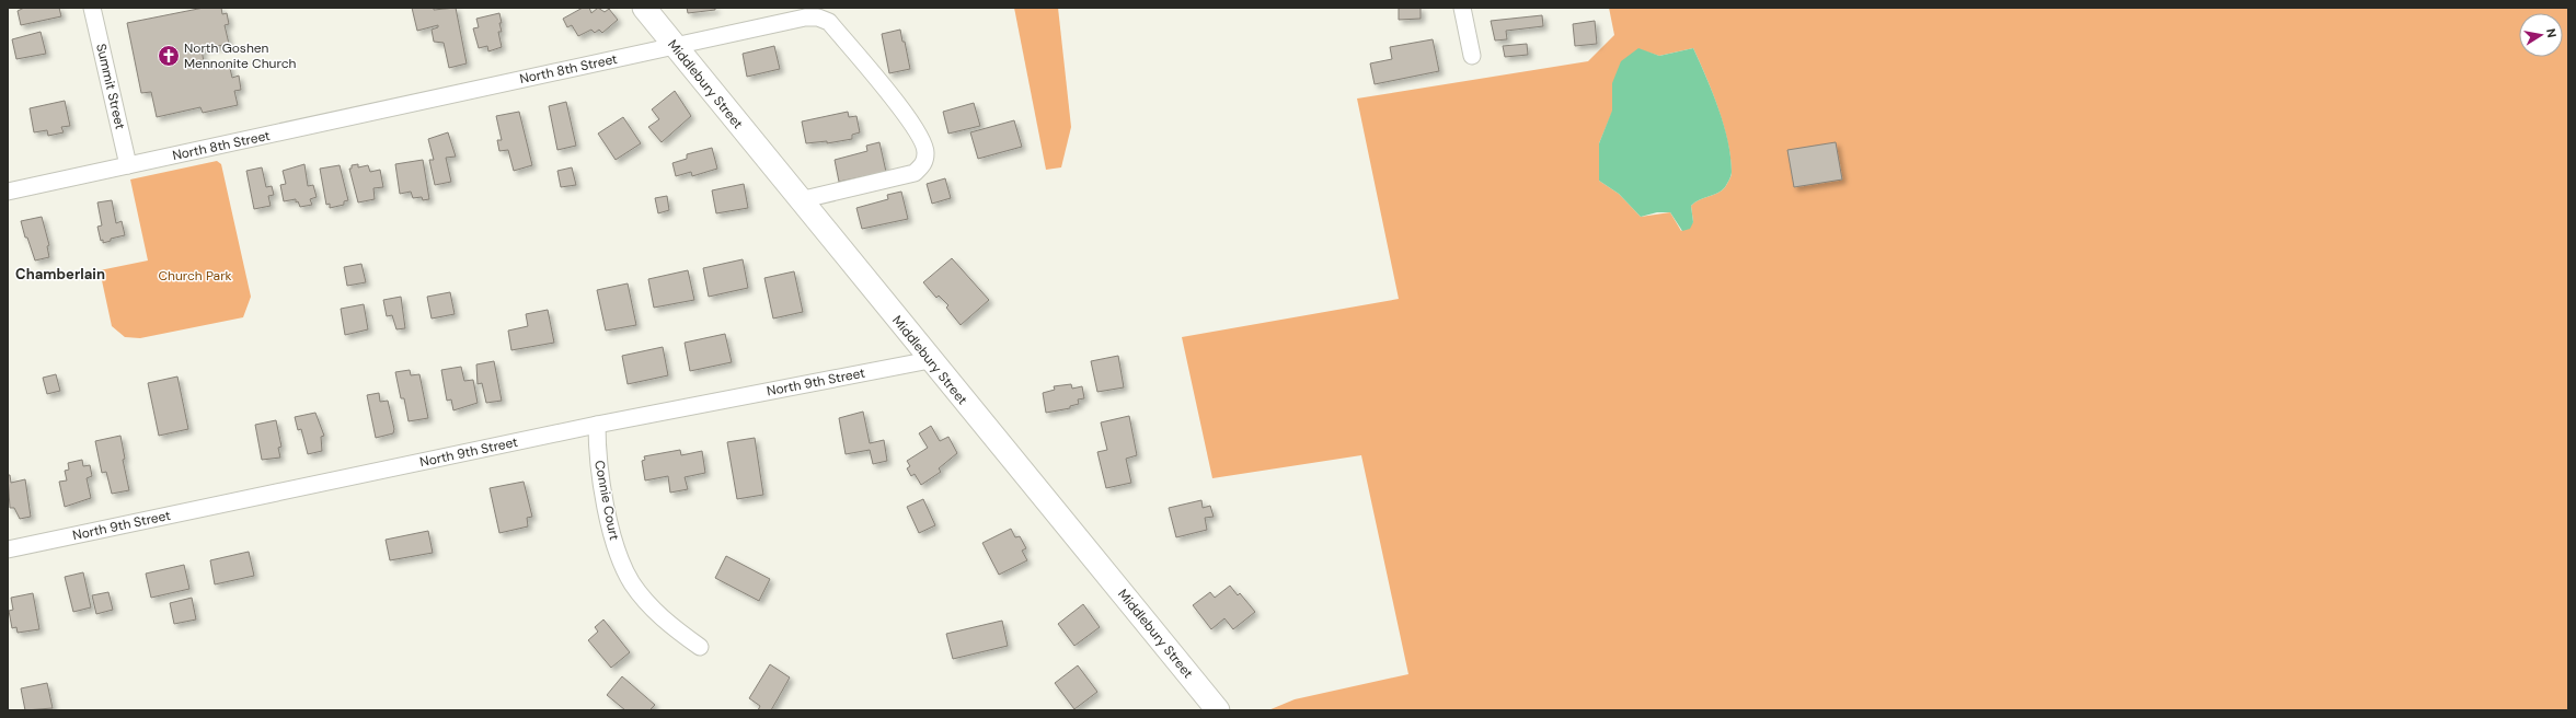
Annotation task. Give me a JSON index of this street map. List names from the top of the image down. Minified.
{"streets":{"main road":["Middlebury Street"],"street":["North 8th Street","Summit Street","North 9th Street","Connie Court"]},"crossings":[["North 8th Street","Middlebury Street"],["North 8th Street","Summit Street"],["Middlebury Street","North 9th Street"],["North 9th Street","Connie Court"]],"districts":["Chamberlain"],"parks":["Church Park"],"places":{"church":["North Goshen Mennonite Church"]},"north":"right"}
